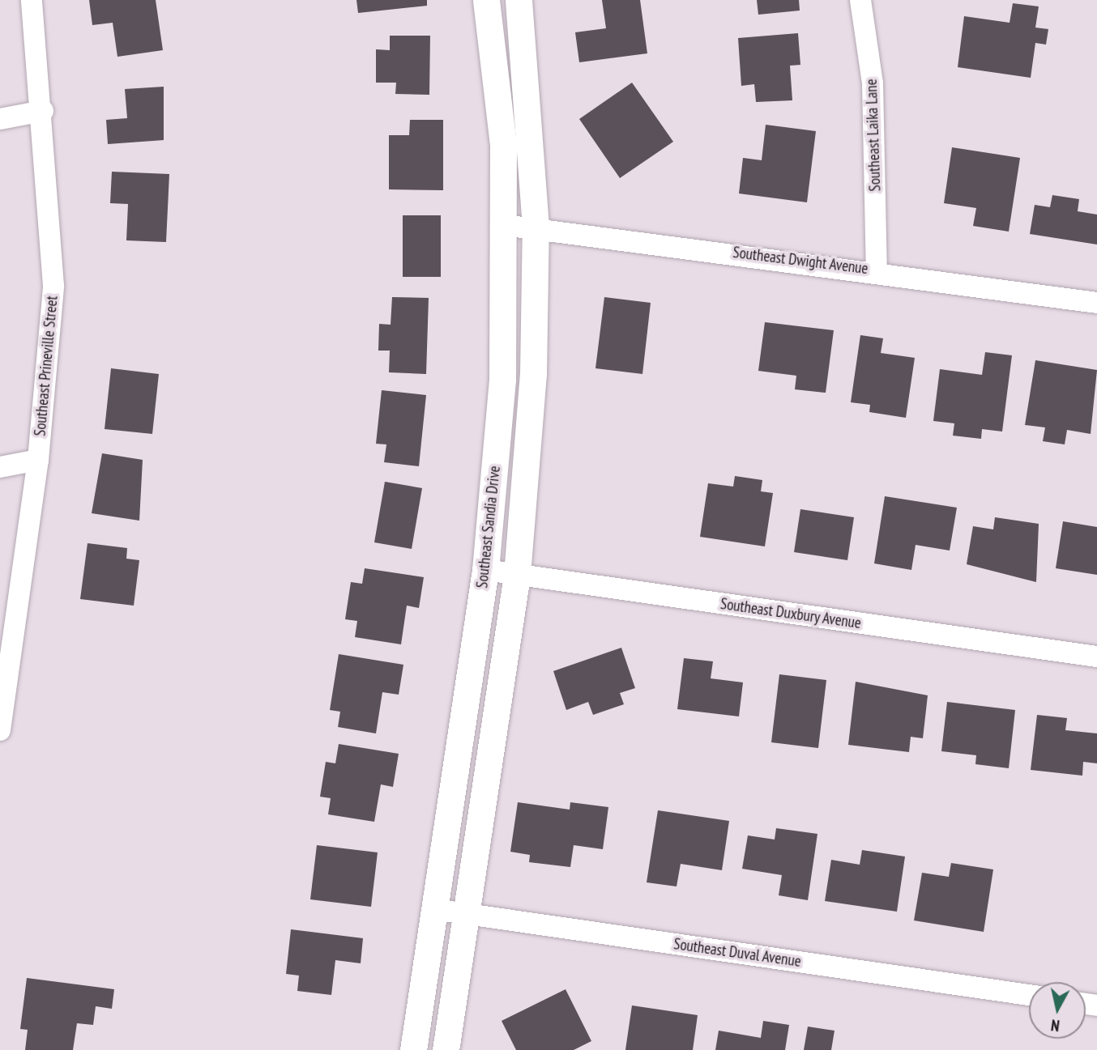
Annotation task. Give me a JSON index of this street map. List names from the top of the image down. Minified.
{"streets":{"street":["Southeast Laika Lane","Southeast Dwight Avenue","Southeast Prineville Street","Southeast Sandia Drive","Southeast Duxbury Avenue","Southeast Duval Avenue"]},"crossings":[["Southeast Laika Lane","Southeast Dwight Avenue"],["Southeast Dwight Avenue","Southeast Sandia Drive"],["Southeast Sandia Drive","Southeast Duxbury Avenue"],["Southeast Sandia Drive","Southeast Duval Avenue"]],"north":"bottom"}
